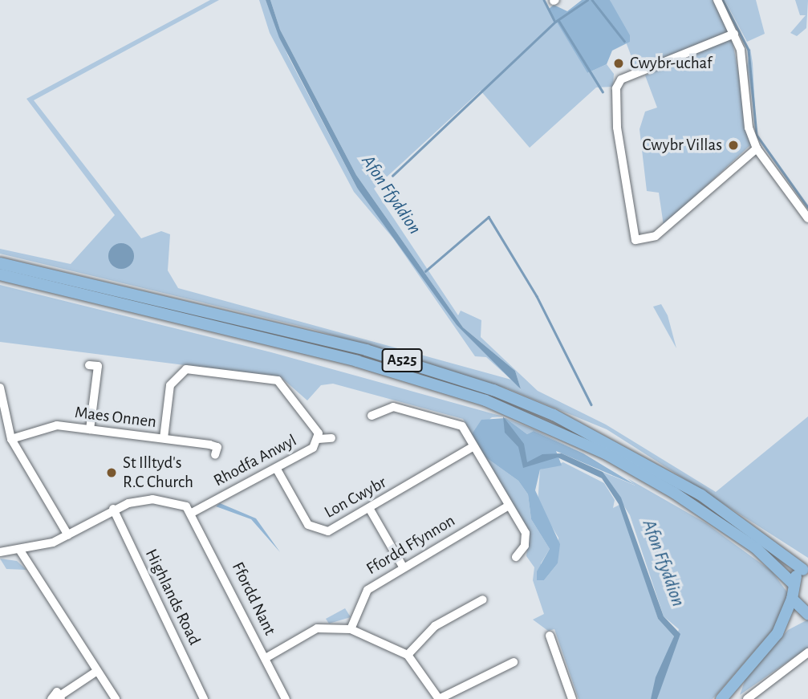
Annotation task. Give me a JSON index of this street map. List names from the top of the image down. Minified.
{"streets":{"main road":["A525"],"street":["Maes Onnen","Rhodfa Anwyl","Lon Cwybr","Ffordd Ffynnon","Highlands Road","Ffordd Nant"]},"crossings":[["Maes Onnen","Rhodfa Anwyl"],["Rhodfa Anwyl","Lon Cwybr"],["Rhodfa Anwyl","Ffordd Nant"]],"water":["Afon Ffyddion"],"places":["Cwybr-uchaf","Cwybr Villas","St Illtyd's R.C Church"]}
